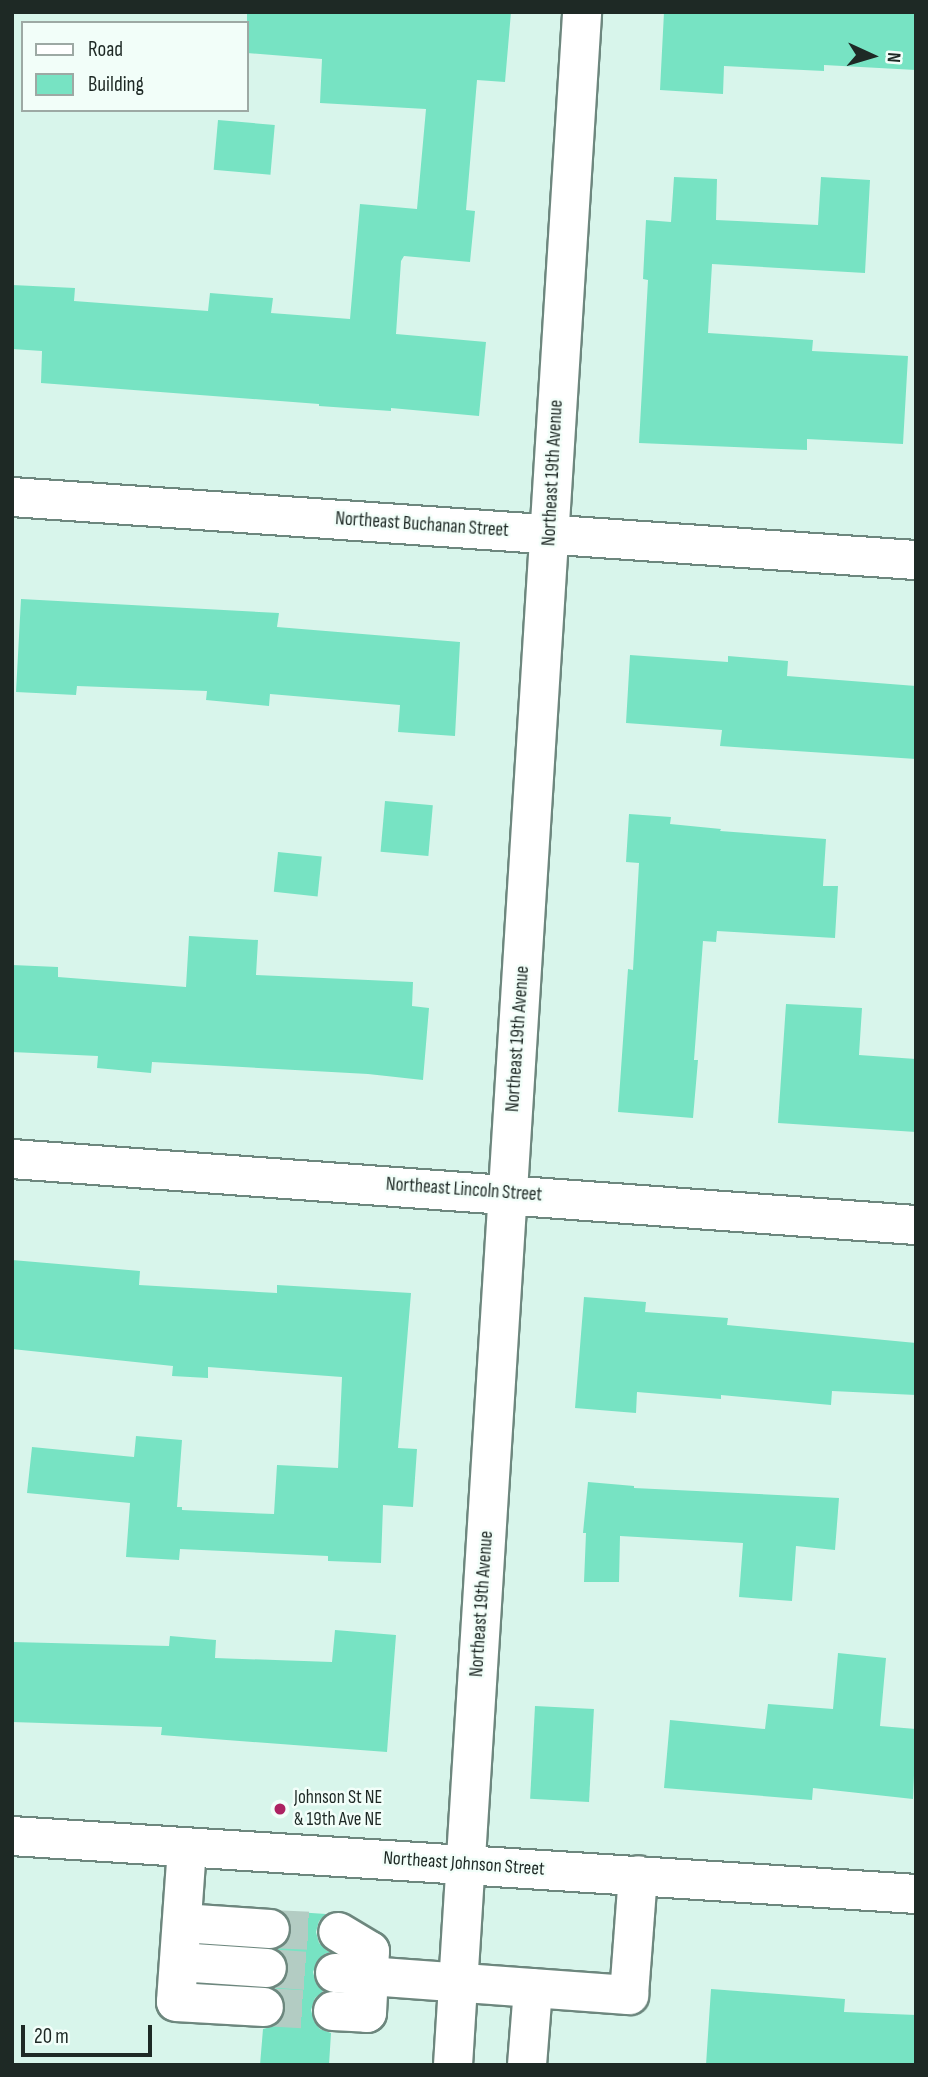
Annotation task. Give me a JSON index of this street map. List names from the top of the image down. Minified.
{"streets":{"street":["Northeast 19th Avenue","Northeast Buchanan Street","Northeast Lincoln Street","Northeast Johnson Street"]},"crossings":[["Northeast 19th Avenue","Northeast Buchanan Street"],["Northeast 19th Avenue","Northeast Lincoln Street"],["Northeast 19th Avenue","Northeast Johnson Street"]],"places":["Johnson St NE & 19th Ave NE"],"legend":["Road","Building"],"scale_bar":"20 m","north":"right"}
